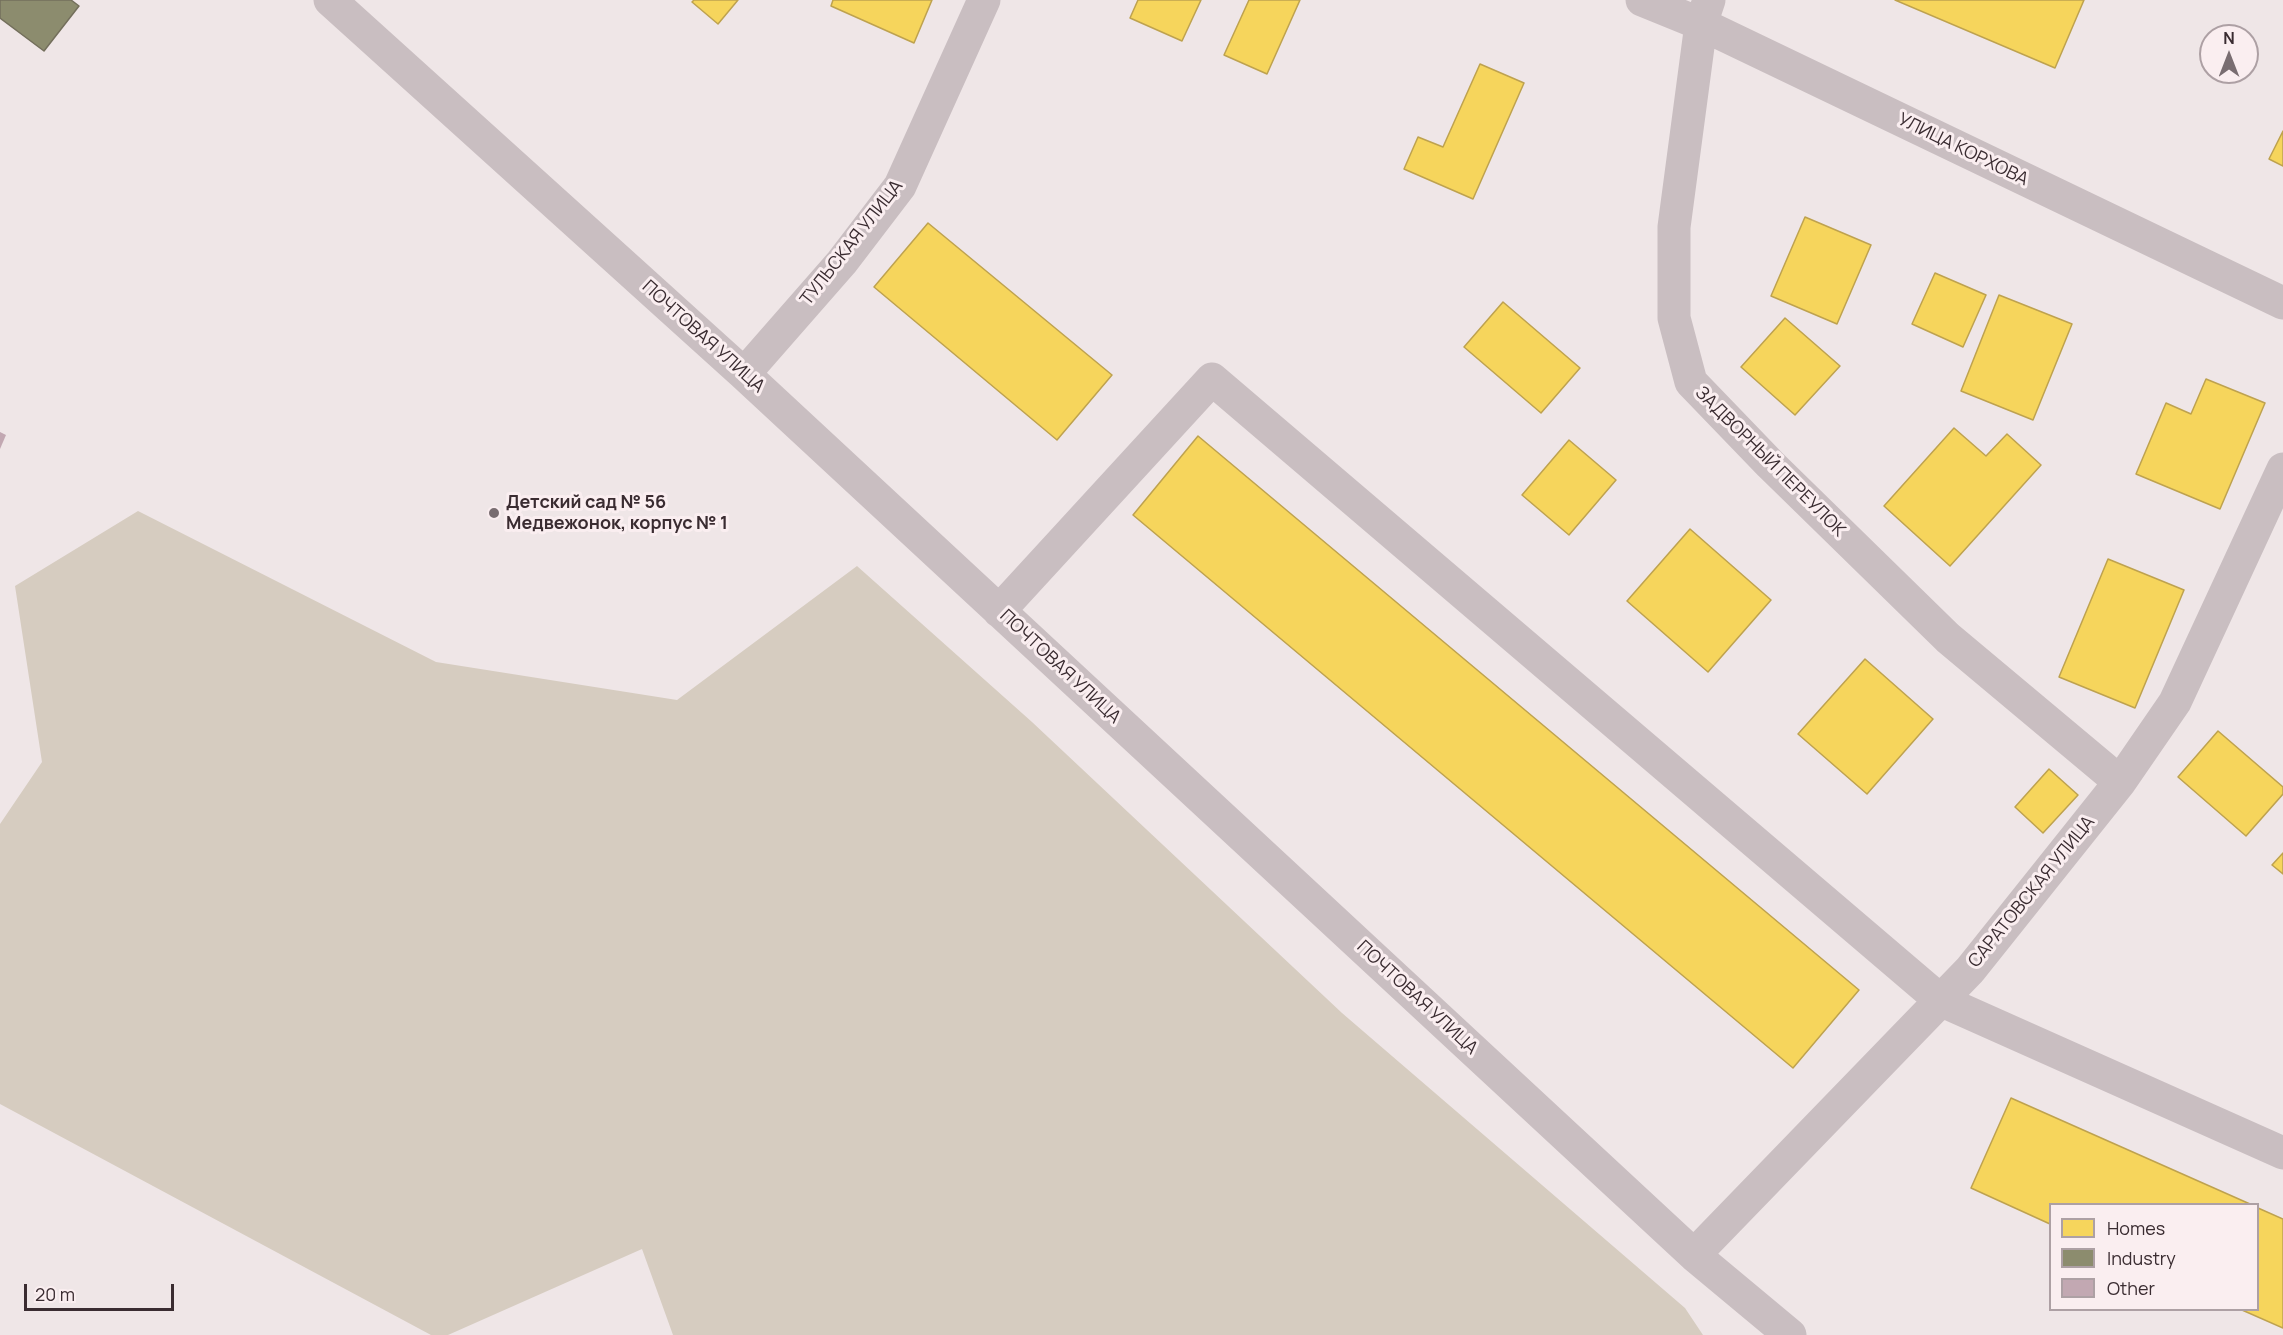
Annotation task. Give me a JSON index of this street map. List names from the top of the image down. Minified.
{"streets":{"street":["УЛИЦА КОРХОВА","ТУЛЬСКАЯ УЛИЦА","ПОЧТОВАЯ УЛИЦА","ЗАДВОРНЫЙ ПЕРЕУЛОК","САРАТОВСКАЯ УЛИЦА"]},"crossings":[["УЛИЦА КОРХОВА","ЗАДВОРНЫЙ ПЕРЕУЛОК"],["ТУЛЬСКАЯ УЛИЦА","ПОЧТОВАЯ УЛИЦА"],["ПОЧТОВАЯ УЛИЦА","САРАТОВСКАЯ УЛИЦА"],["ЗАДВОРНЫЙ ПЕРЕУЛОК","САРАТОВСКАЯ УЛИЦА"]],"places":["Детский сад № 56 Медвежонок, корпус № 1"],"legend":["Homes","Industry","Other"],"scale_bar":"20 m","north":"top"}
